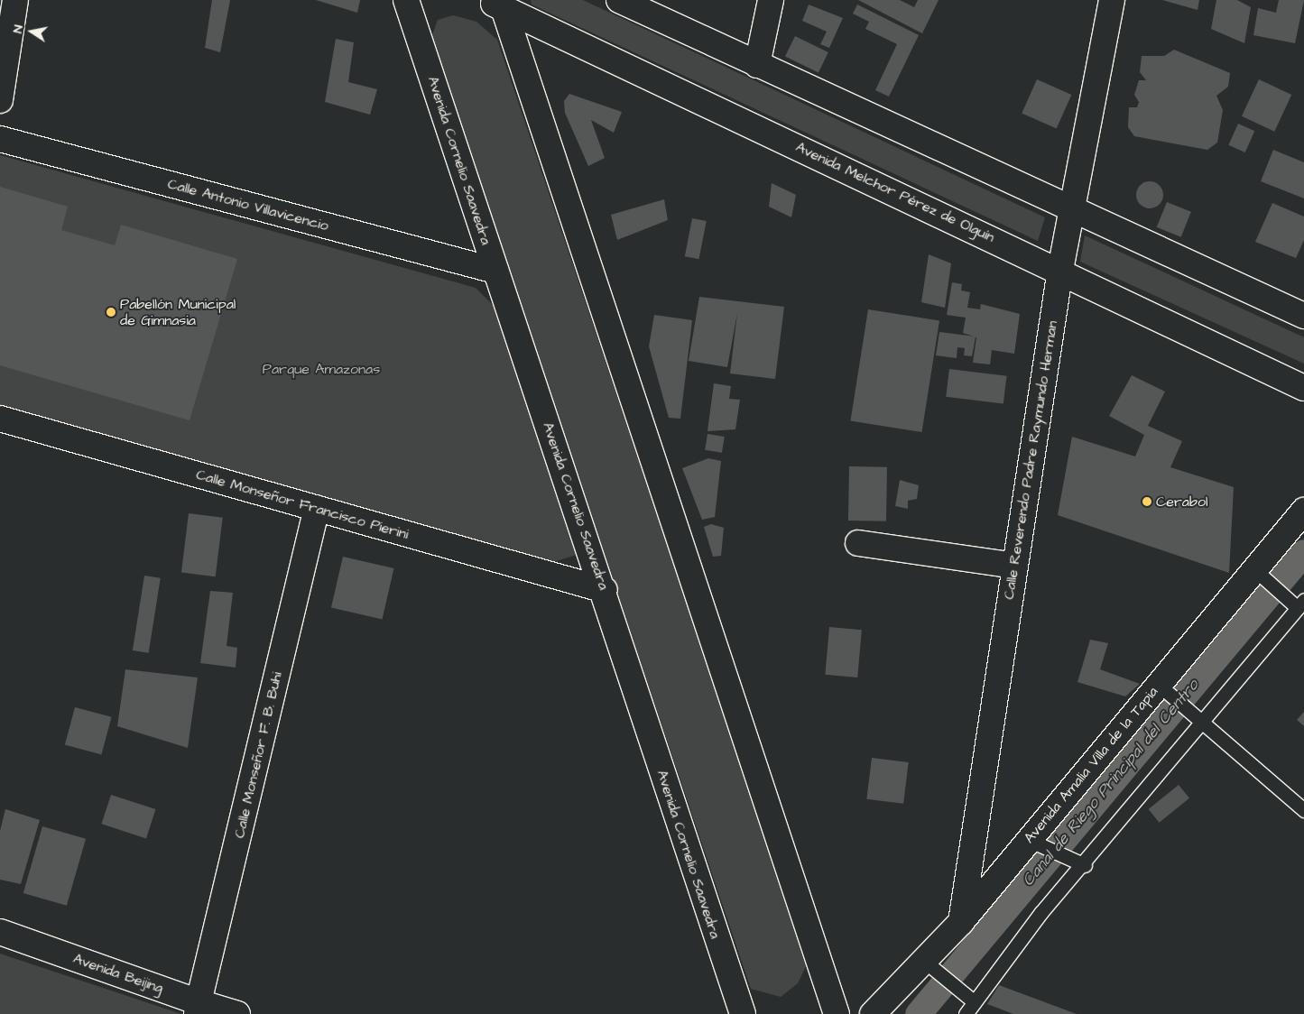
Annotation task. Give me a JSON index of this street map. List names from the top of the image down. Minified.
{"streets":{"street":["Avenida Cornelio Saavedra","Avenida Melchor Pérez de Olguín","Calle Antonio Villavicencio","Calle Reverendo Padre Raymundo Herman","Calle Monseñor Francisco Pierini","Calle Monseñor F. B. Buhi","Avenida Amalia Villa de la Tapia","Avenida Beijing"]},"crossings":[["Avenida Cornelio Saavedra","Calle Antonio Villavicencio"],["Avenida Cornelio Saavedra","Calle Monseñor Francisco Pierini"],["Avenida Melchor Pérez de Olguín","Calle Reverendo Padre Raymundo Herman"],["Calle Reverendo Padre Raymundo Herman","Avenida Amalia Villa de la Tapia"],["Calle Monseñor Francisco Pierini","Calle Monseñor F. B. Buhi"],["Calle Monseñor F. B. Buhi","Avenida Beijing"]],"water":["Canal de Riego Principal del Centro"],"parks":["Parque Amazonas"],"places":["Pabellón Municipal de Gimnasia","Cerabol"],"north":"left"}
